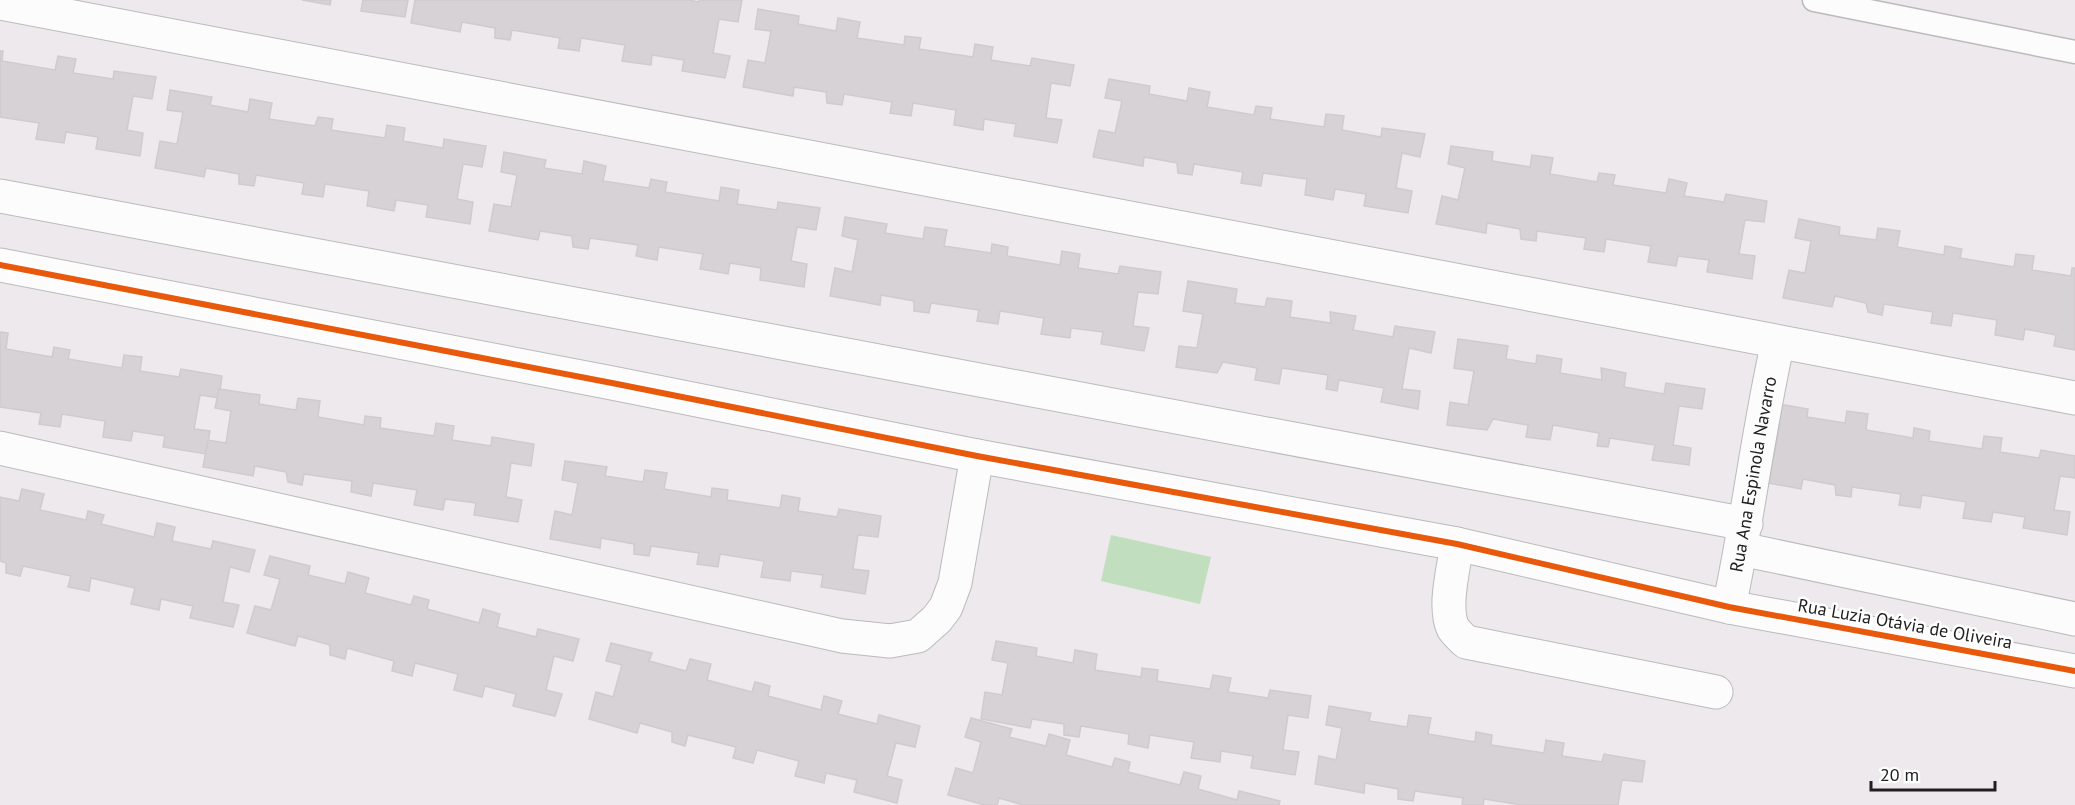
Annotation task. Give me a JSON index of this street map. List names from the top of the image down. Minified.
{"streets":{"street":["Rua Ana Espinola Navarro","Rua Luzia Otávia de Oliveira"]},"crossings":[["Rua Ana Espinola Navarro","Rua Luzia Otávia de Oliveira"]],"scale_bar":"20 m"}
